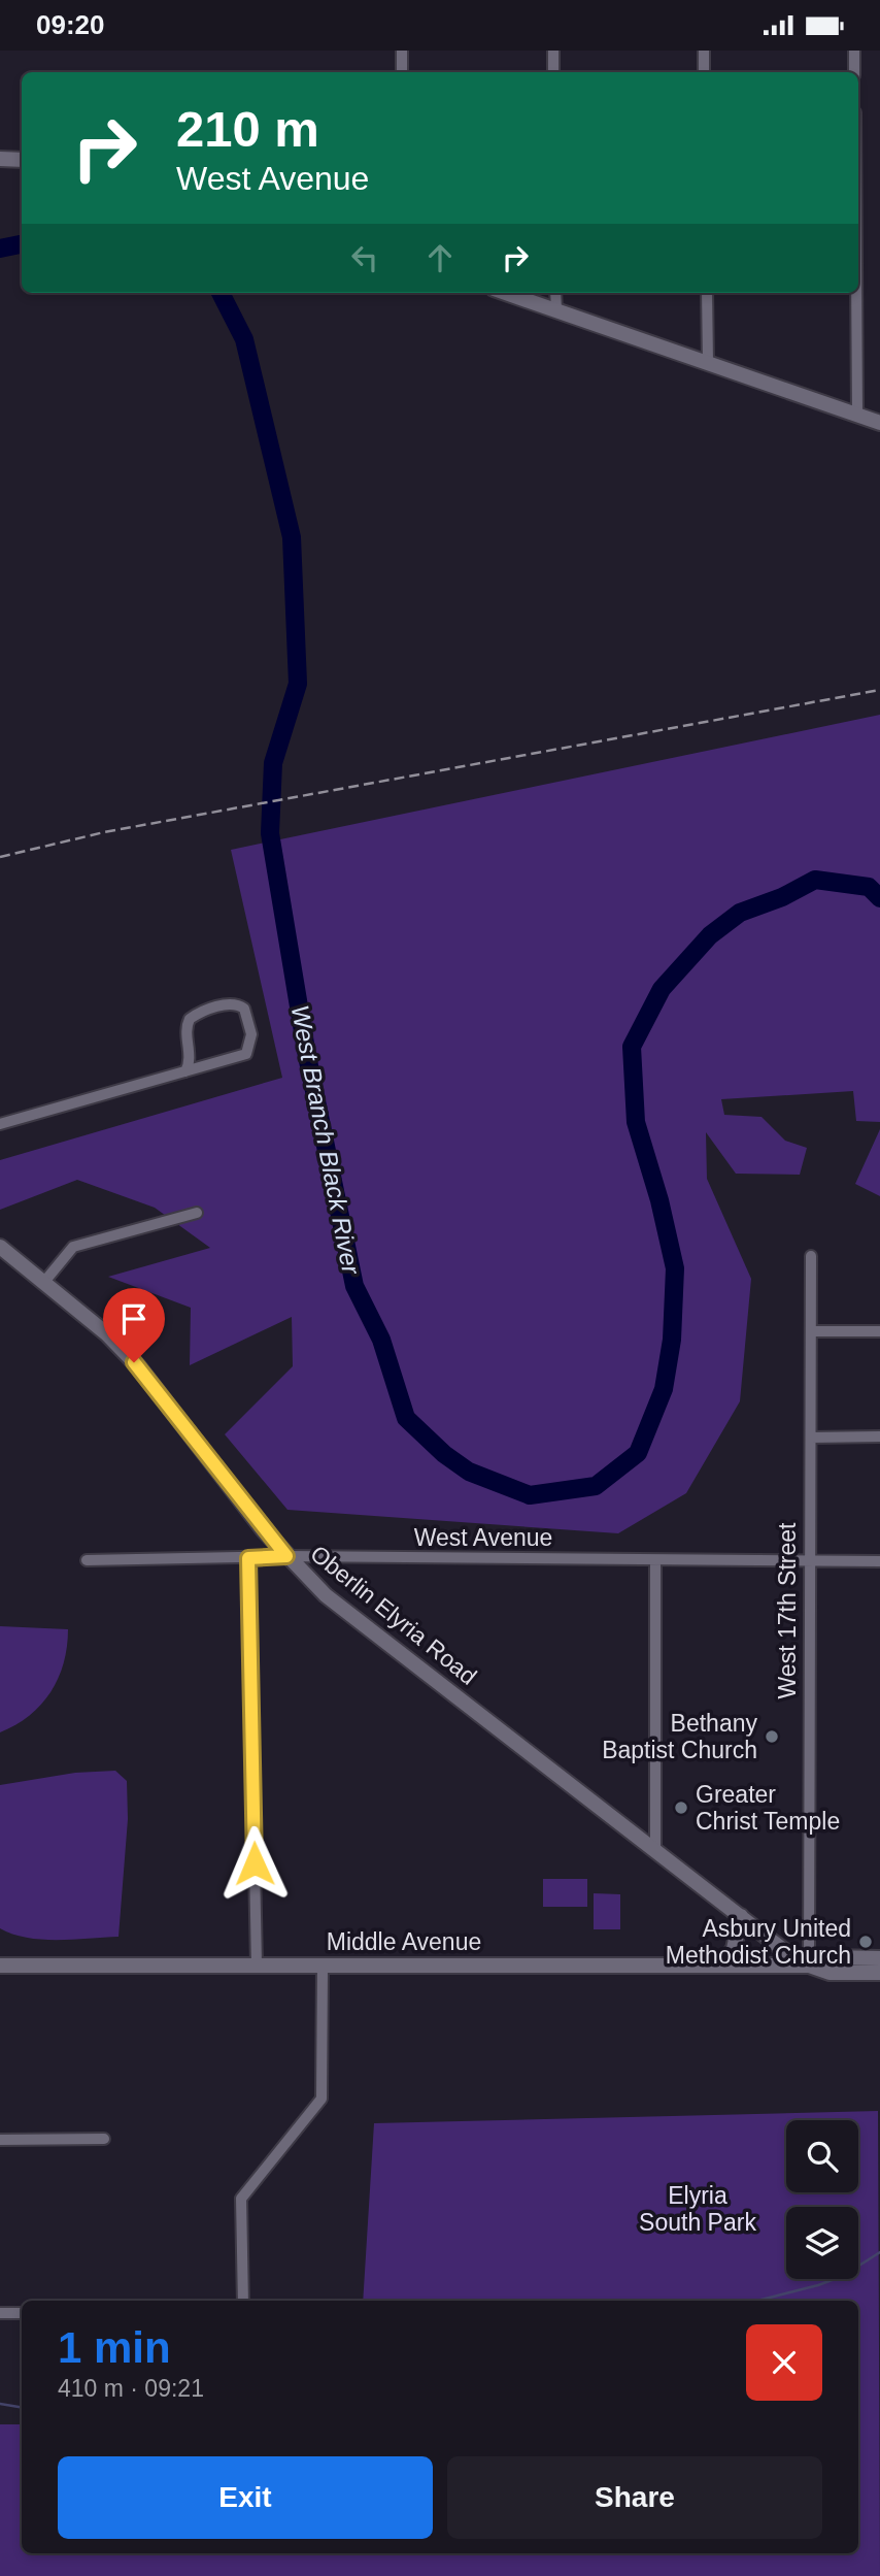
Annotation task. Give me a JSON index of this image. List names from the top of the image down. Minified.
{"streets":{"main road":["Oberlin Elyria Road","Middle Avenue"],"street":["West Avenue","West 17th Street"]},"crossings":[["West Avenue","West 17th Street"],["West Avenue","Oberlin Elyria Road"],["West 17th Street","Oberlin Elyria Road"],["West 17th Street","Middle Avenue"],["Oberlin Elyria Road","Middle Avenue"]],"water":["West Branch Black River"],"parks":["Elyria South Park"],"places":["Bethany Baptist Church","Greater Christ Temple","Asbury United Methodist Church"],"page":{"status":"09:20","turn":["210 m","West Avenue"],"heading":["1 min","410 m · 09:21"],"buttons":["Exit","Share"]}}
